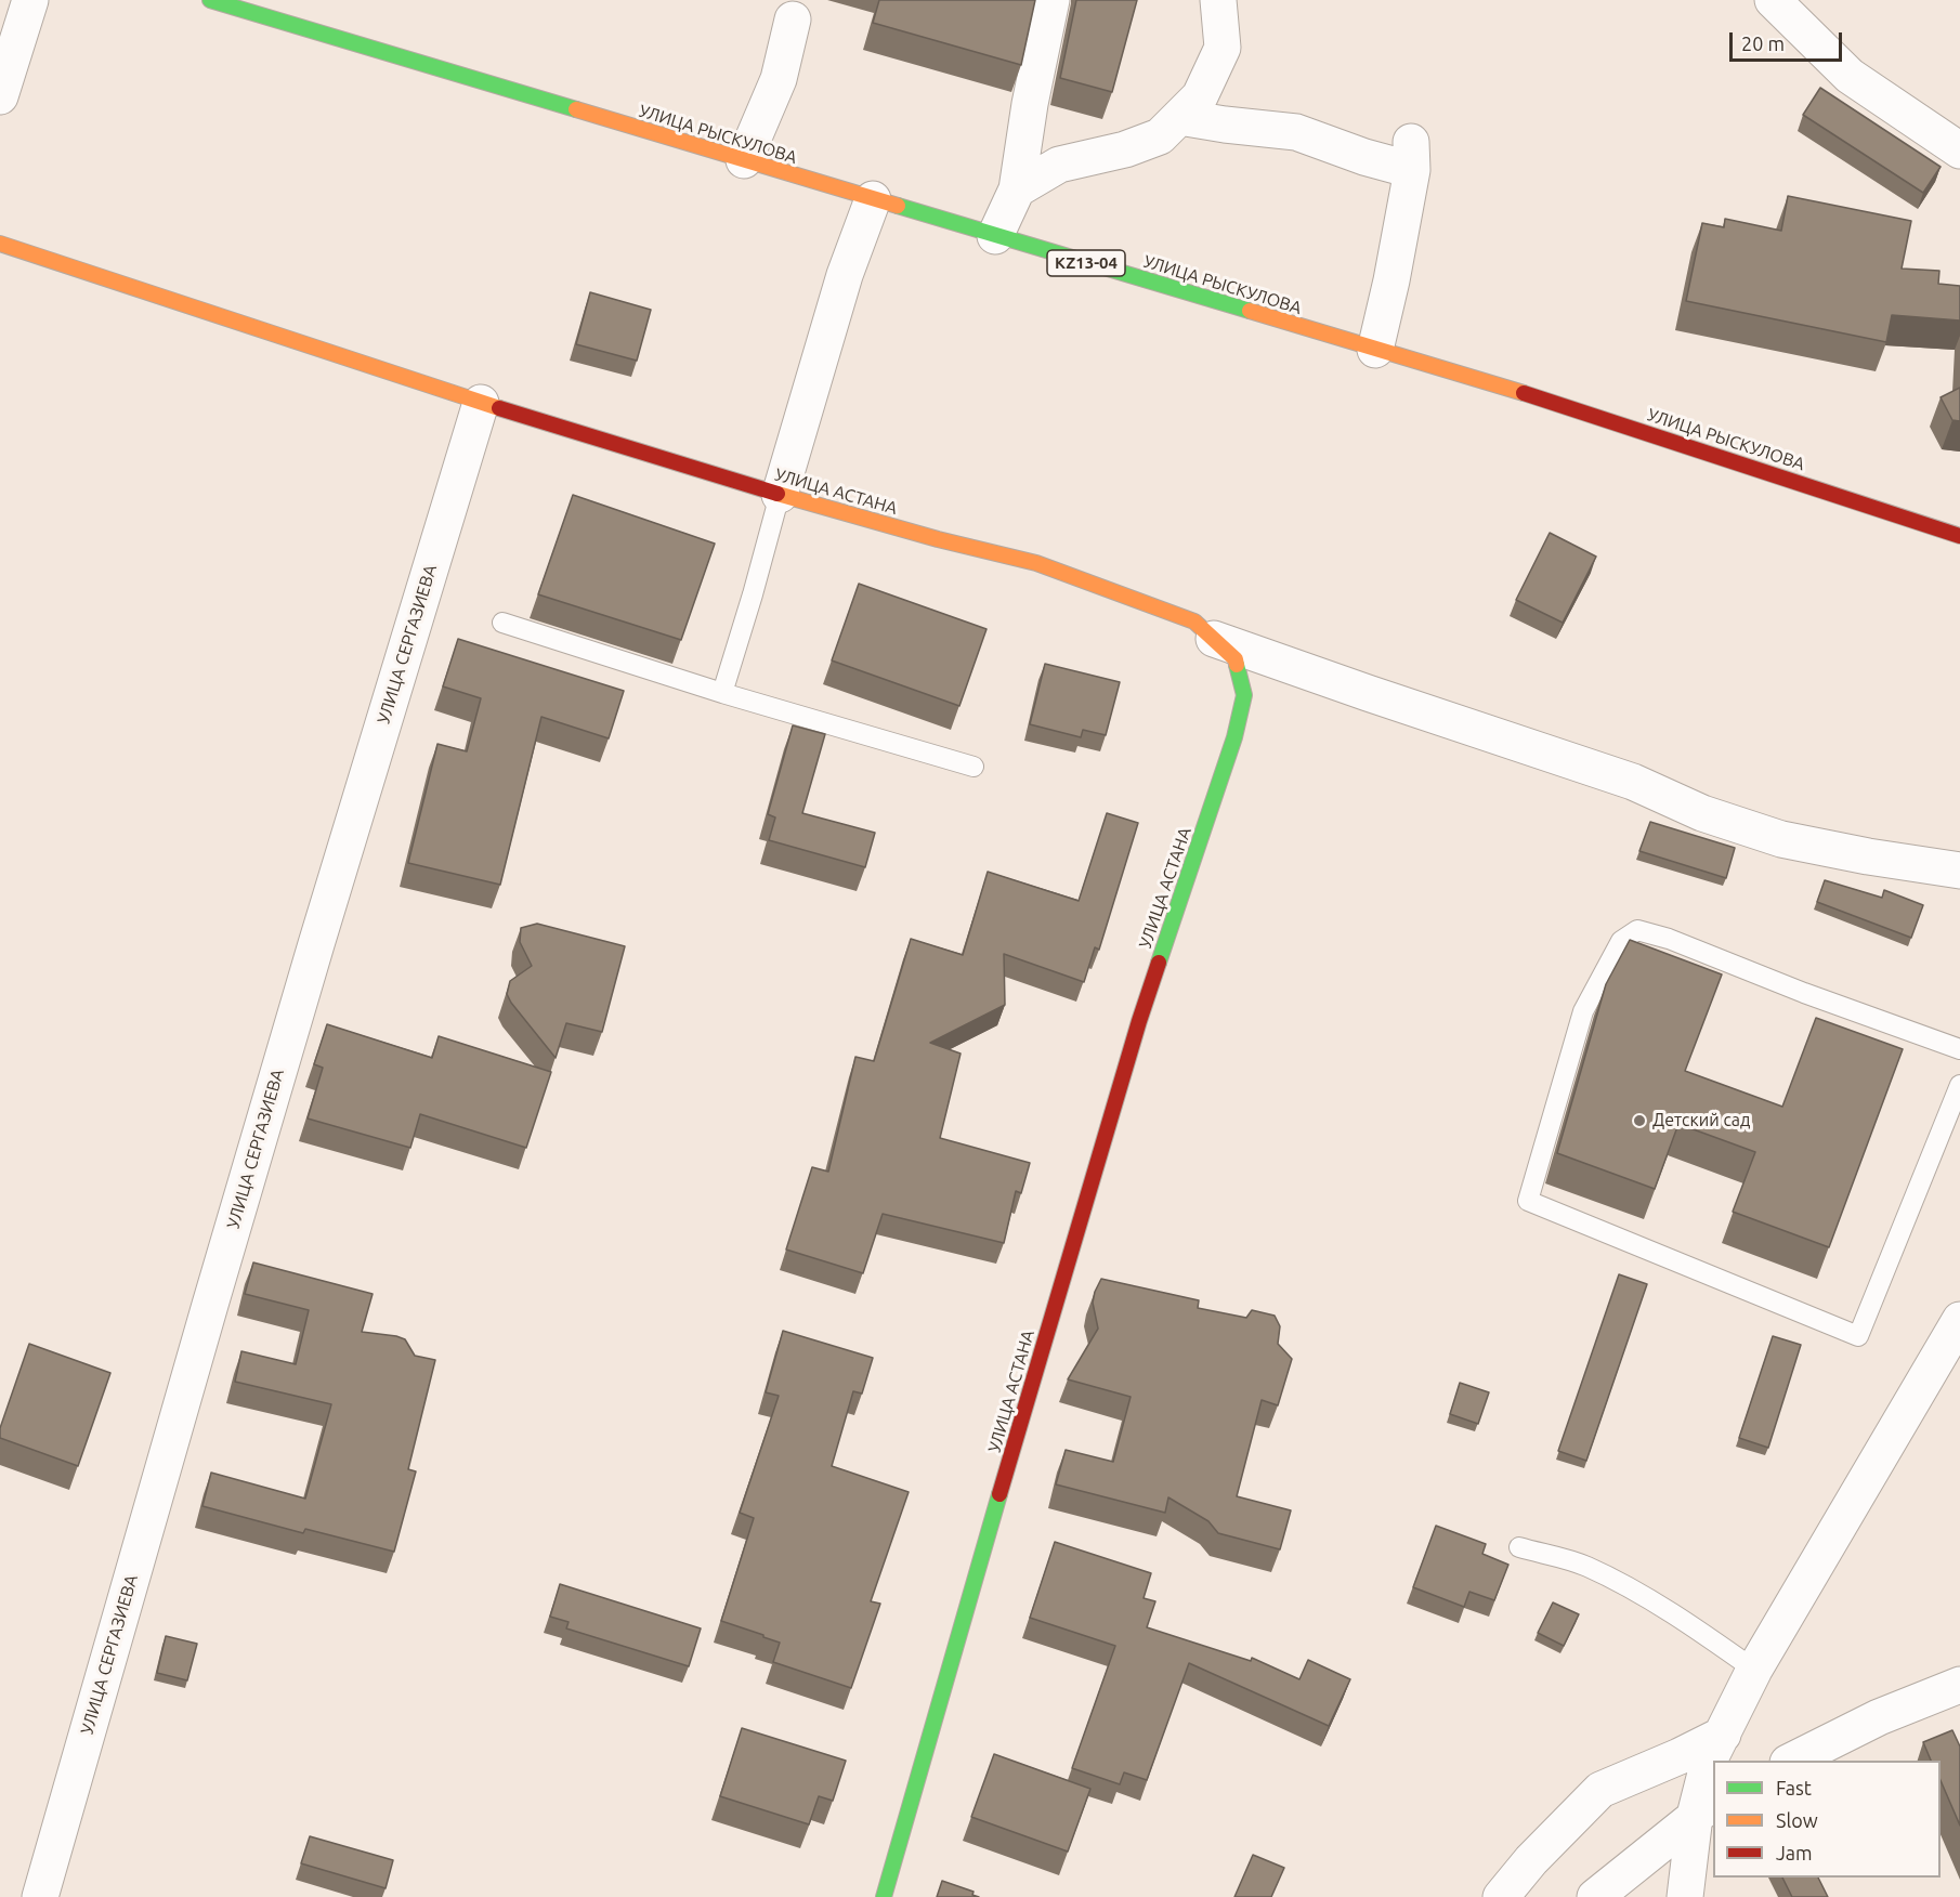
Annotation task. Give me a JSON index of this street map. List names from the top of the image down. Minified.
{"streets":{"street":["УЛИЦА РЫСКУЛОВА","KZ13-04","УЛИЦА АСТАНА","УЛИЦА СЕРГАЗИЕВА"]},"crossings":[["УЛИЦА АСТАНА","УЛИЦА СЕРГАЗИЕВА"]],"places":["Детский сад"],"legend":["Fast","Slow","Jam"],"scale_bar":"20 m"}
